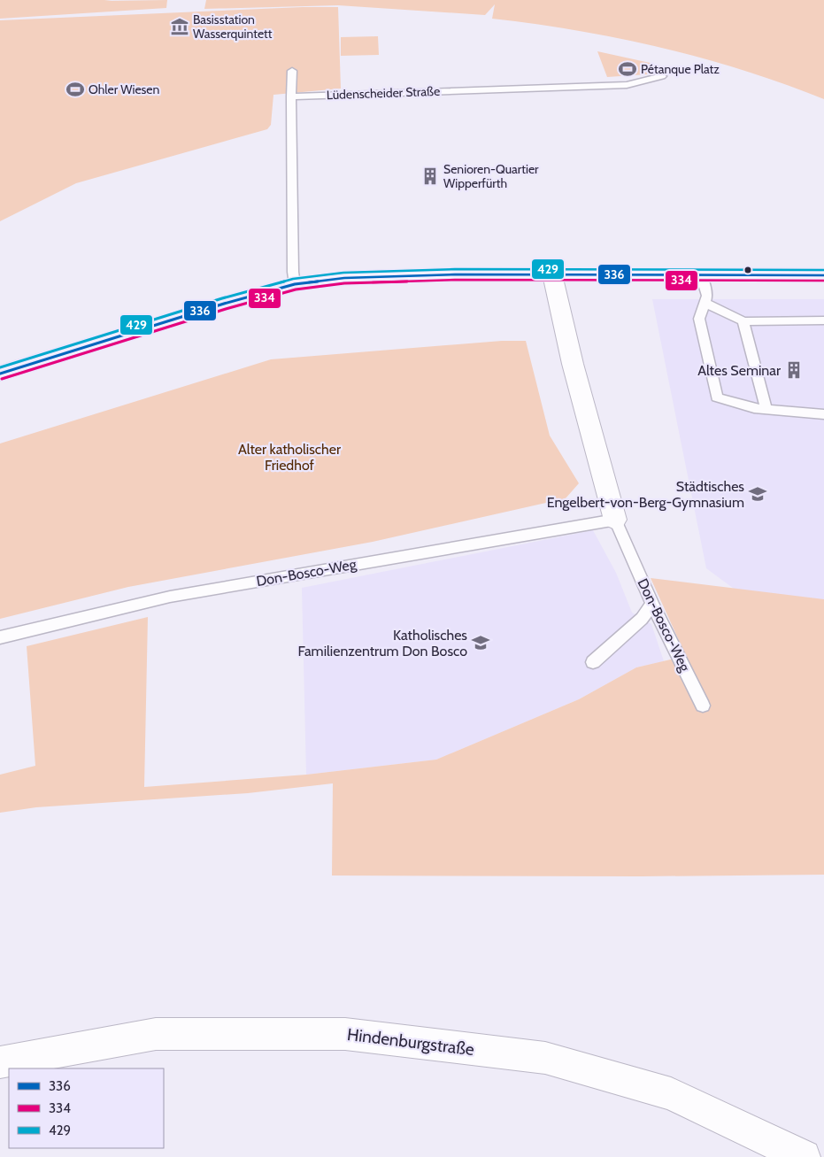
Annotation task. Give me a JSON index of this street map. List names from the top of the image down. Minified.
{"streets":{"main road":["Don-Bosco-Weg","Hindenburgstraße"],"lane":["Lüdenscheider Straße"]},"parks":["Alter katholischer Friedhof"],"places":{"museum":["Basisstation Wasserquintett"],"sports":["Pétanque Platz","Ohler Wiesen"],"building":["Senioren-Quartier Wipperfürth","Altes Seminar"],"school or university":["Städtisches Engelbert-von-Berg-Gymnasium","Katholisches Familienzentrum Don Bosco"]},"lines":["transit line 429","transit line 336","transit line 334"],"legend":["336","334","429"]}
